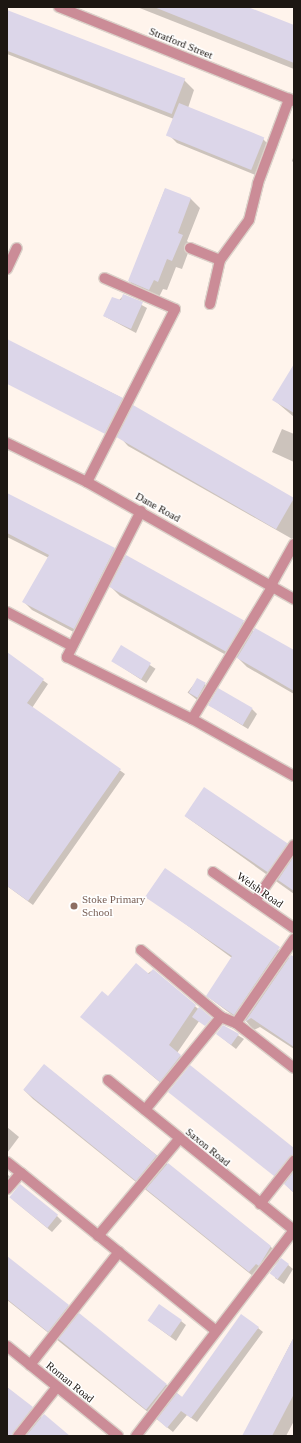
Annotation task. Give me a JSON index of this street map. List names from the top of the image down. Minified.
{"streets":{"street":["Stratford Street","Dane Road","Welsh Road","Saxon Road","Roman Road"]},"places":["Stoke Primary School"]}
